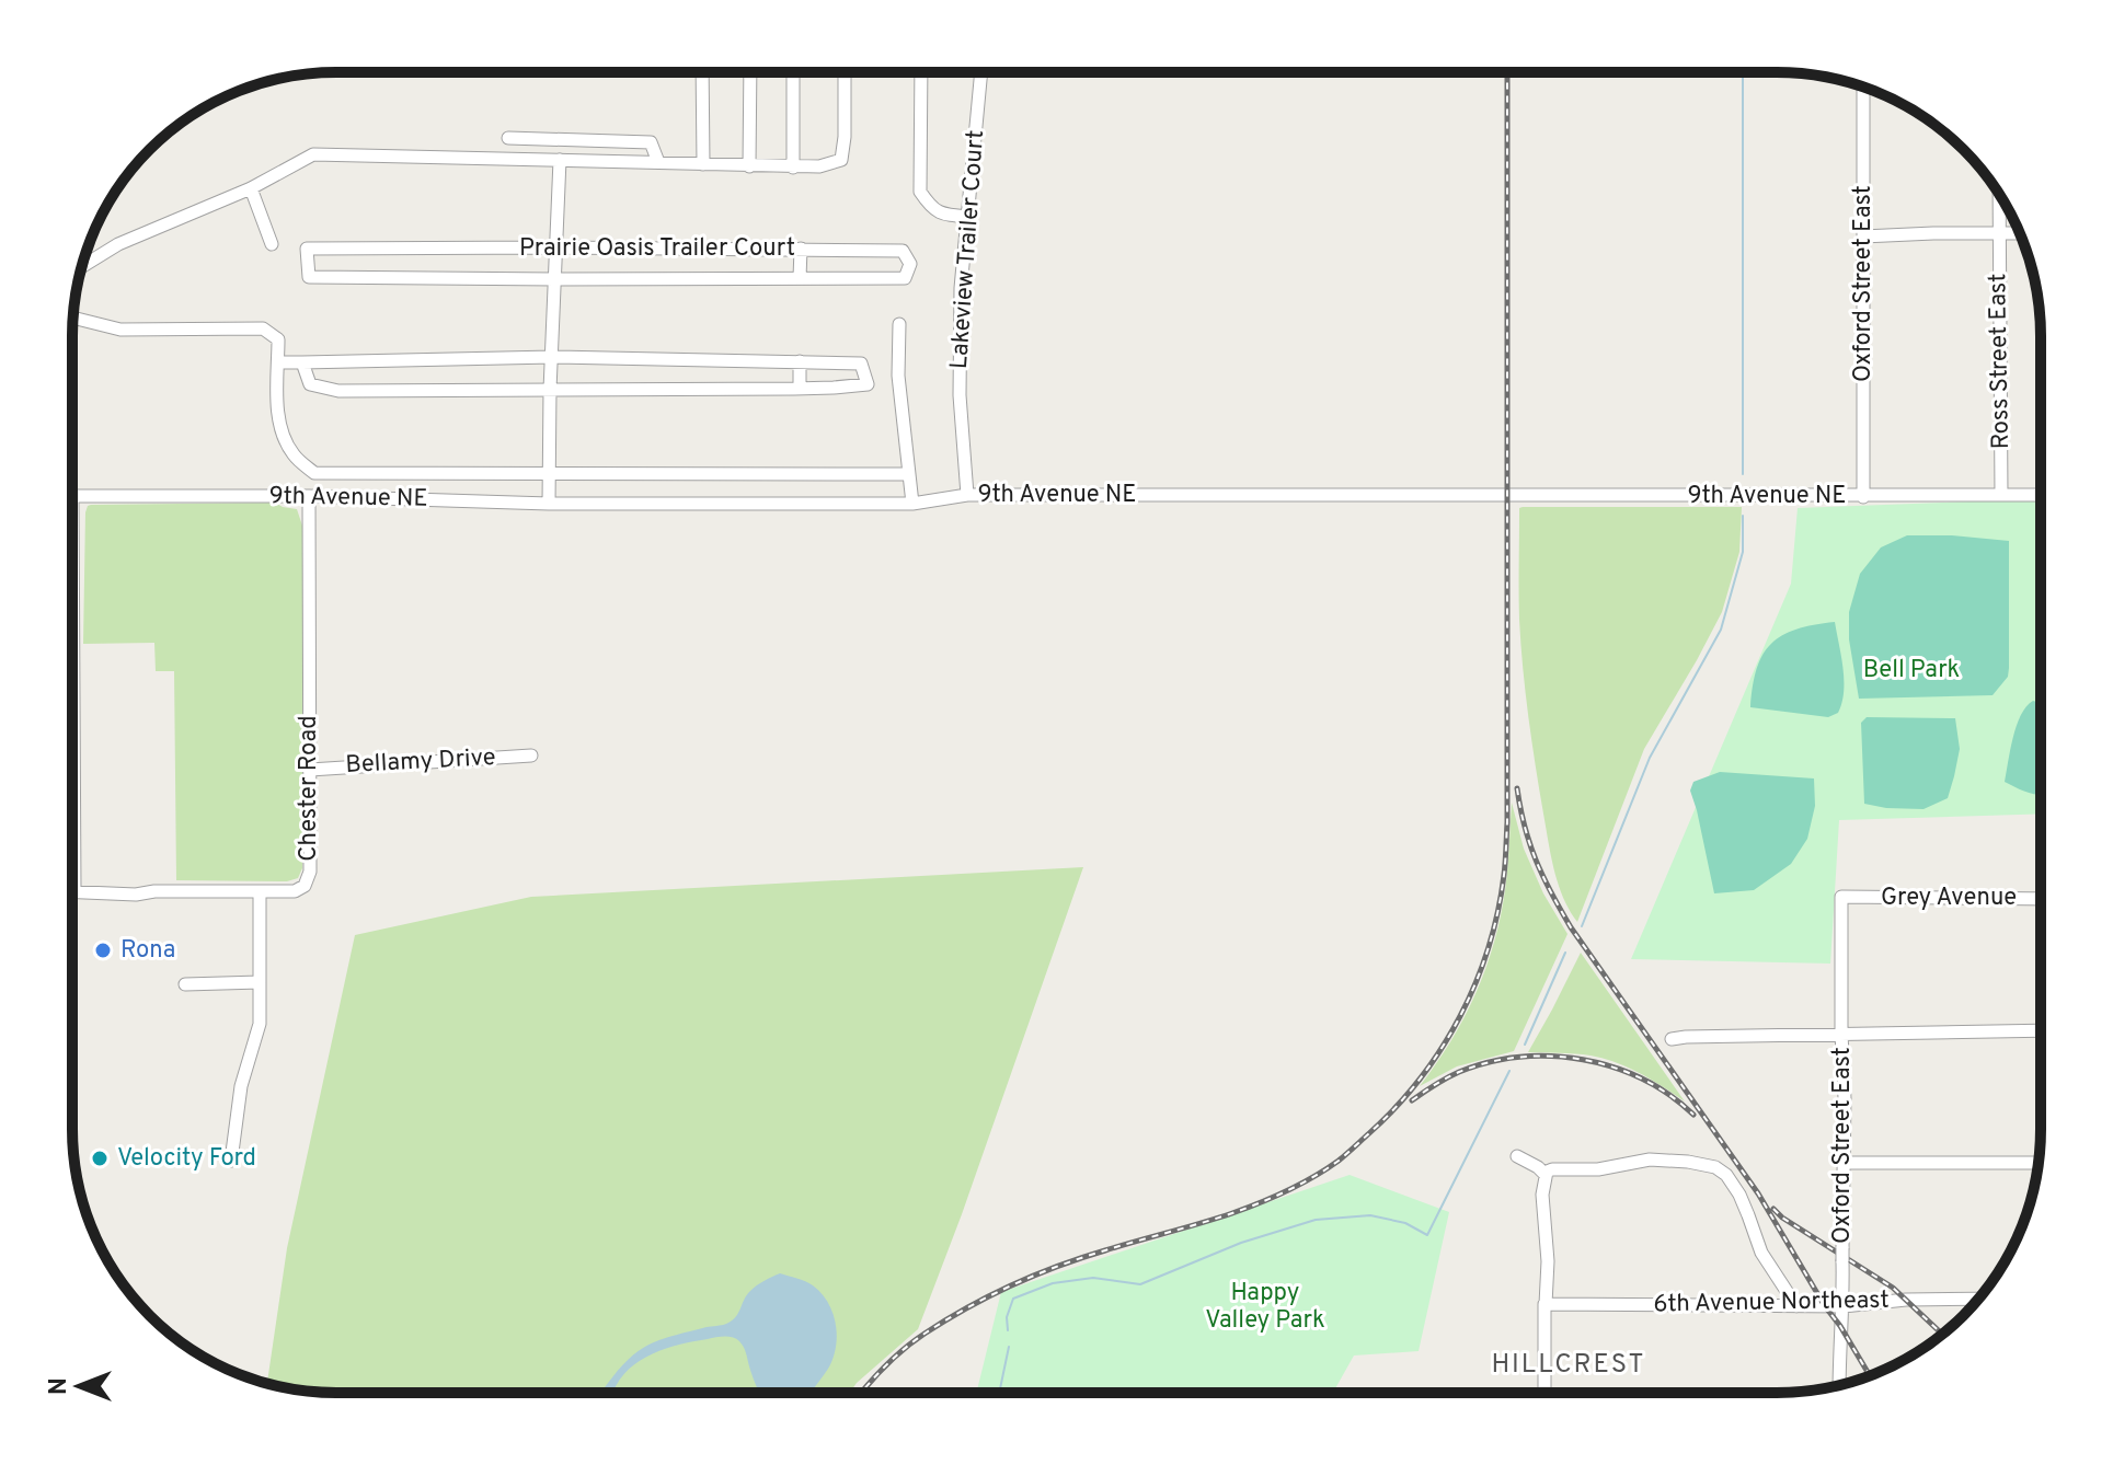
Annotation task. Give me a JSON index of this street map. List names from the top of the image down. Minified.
{"streets":{"street":["Prairie Oasis Trailer Court","Lakeview Trailer Court","Oxford Street East","Ross Street East","9th Avenue NE","Bellamy Drive","Chester Road","Grey Avenue","6th Avenue Northeast"]},"crossings":[["Lakeview Trailer Court","9th Avenue NE"],["Oxford Street East","9th Avenue NE"],["Oxford Street East","Grey Avenue"],["Oxford Street East","6th Avenue Northeast"],["Ross Street East","9th Avenue NE"],["9th Avenue NE","Chester Road"],["Bellamy Drive","Chester Road"]],"districts":["HILLCREST"],"parks":["Bell Park","Happy Valley Park"],"places":["Rona","Velocity Ford"],"north":"left"}
